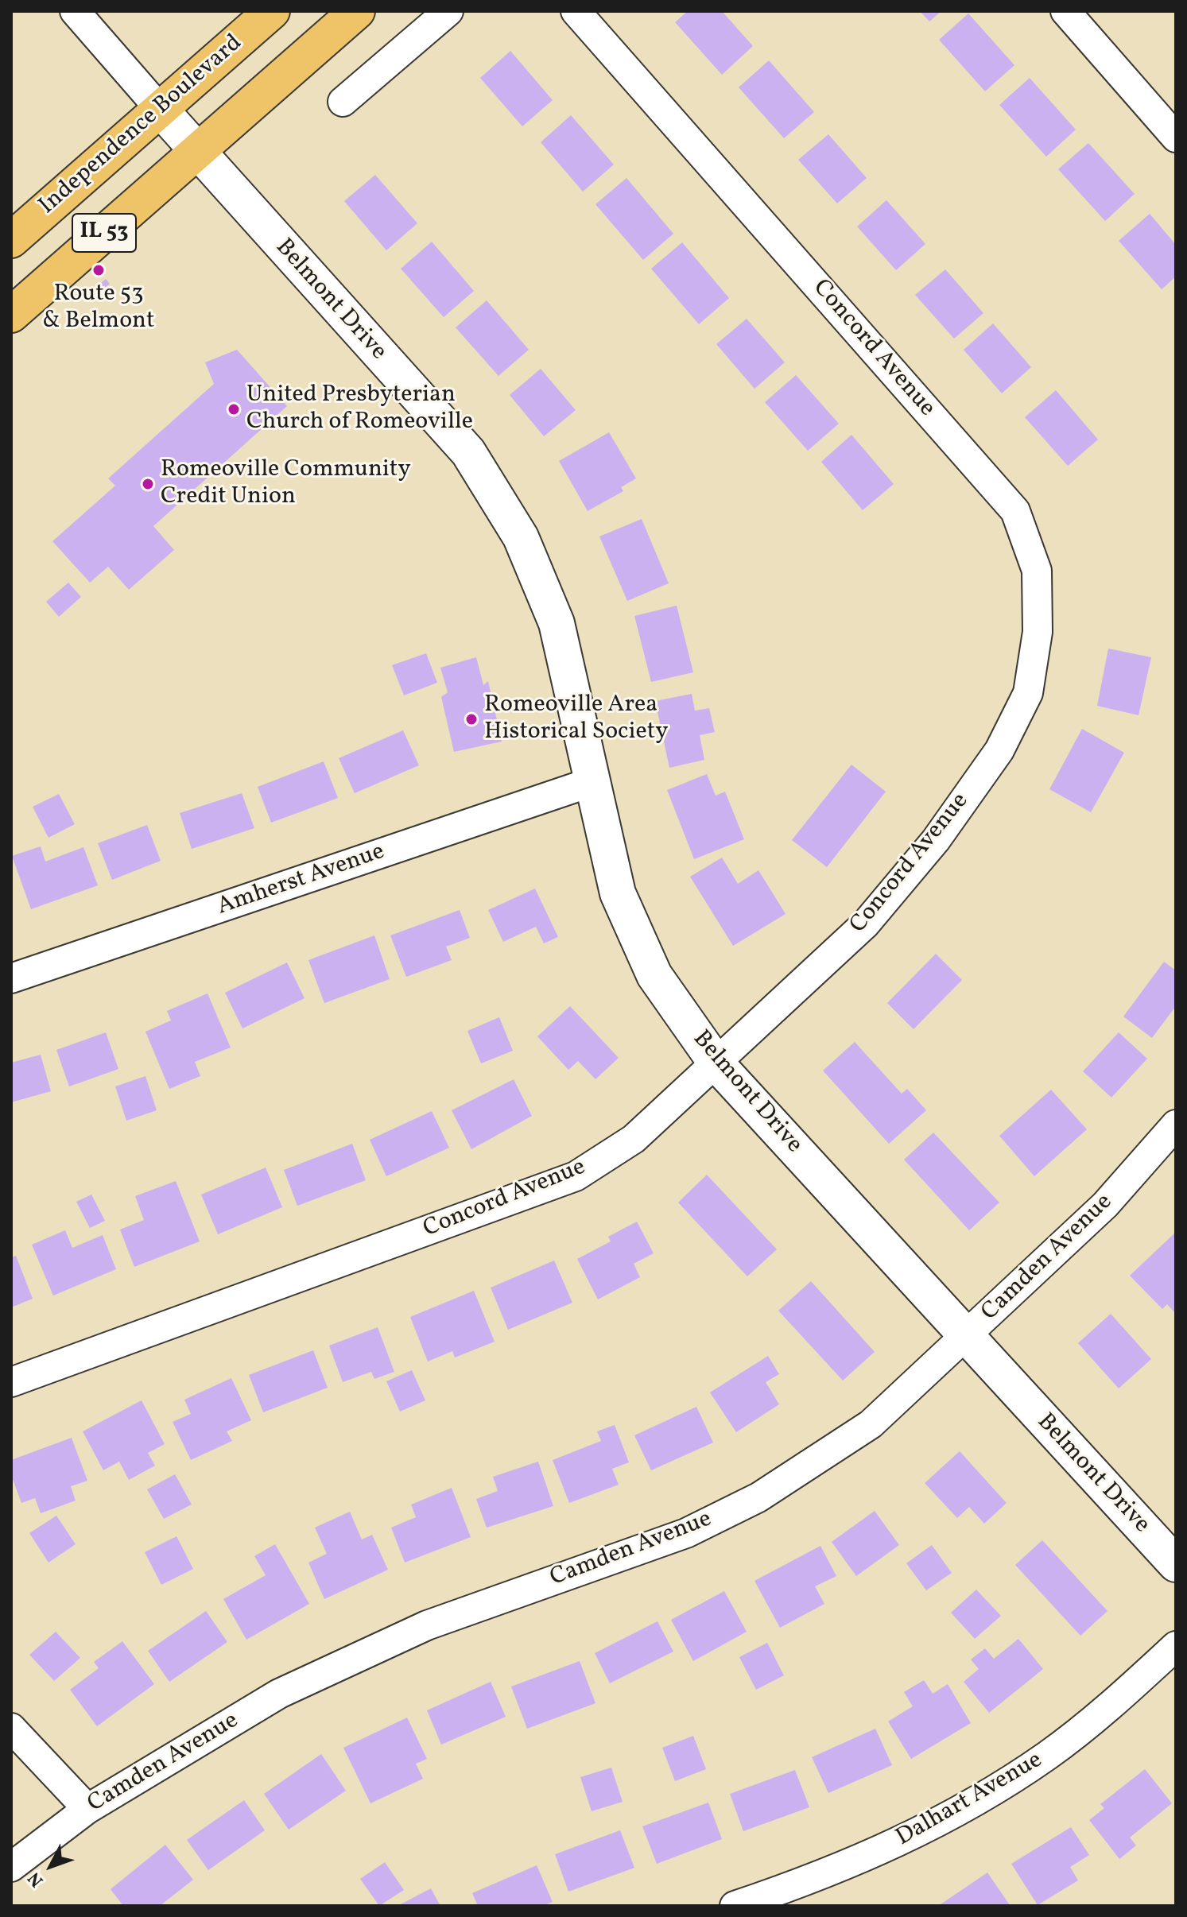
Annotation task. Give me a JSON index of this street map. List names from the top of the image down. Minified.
{"streets":{"main road":["Independence Boulevard","IL 53"],"street":["Belmont Drive","Concord Avenue","Amherst Avenue","Camden Avenue","Dalhart Avenue"]},"crossings":[["Independence Boulevard","Belmont Drive"],["IL 53","Belmont Drive"],["Belmont Drive","Concord Avenue"],["Belmont Drive","Amherst Avenue"],["Belmont Drive","Camden Avenue"]],"places":["Route 53 & Belmont","United Presbyterian Church of Romeoville","Romeoville Community Credit Union","Romeoville Area Historical Society"],"north":"bottom left"}
